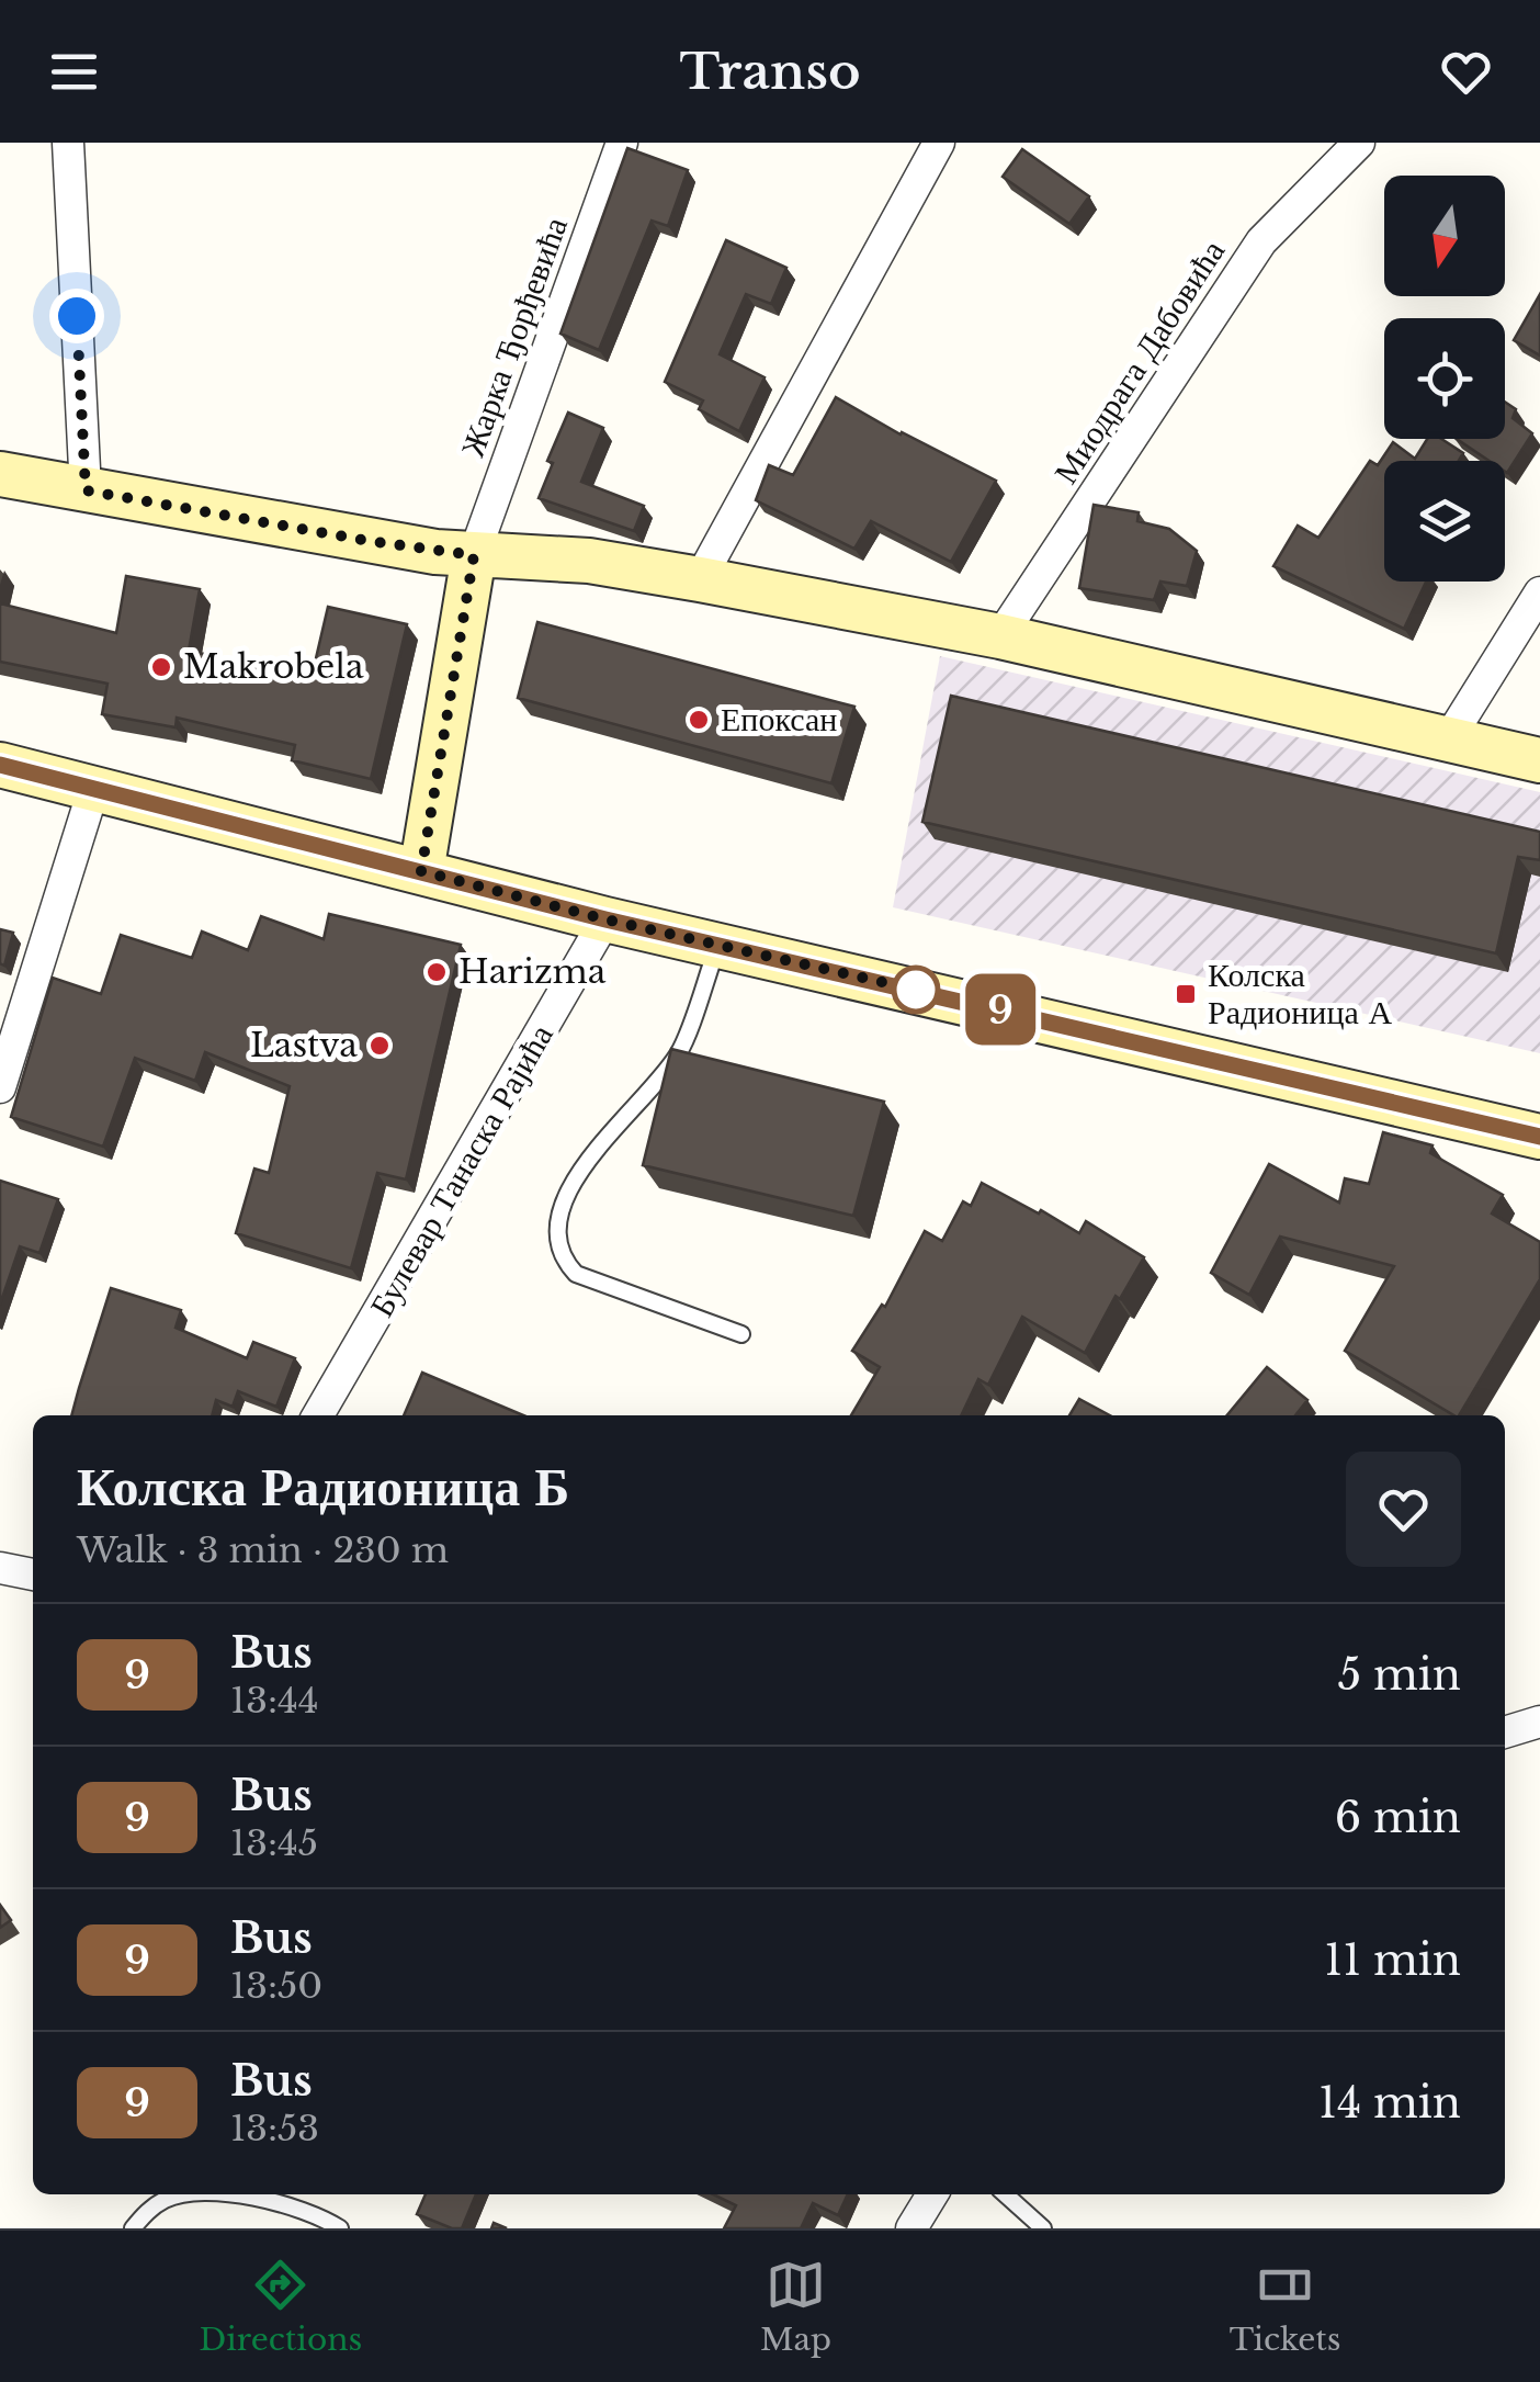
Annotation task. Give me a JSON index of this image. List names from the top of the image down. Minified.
{"streets":{"street":["Жарка Ђорђевића","Миодрага Дабовића","Булевар Танаска Рајића"]},"places":{"other":["Makrobela","Епоксан","Harizma","Lastva"],"transit":["Колска Радионица А"]},"lines":["bus line 9"],"north":"bottom","page":{"header":"Transo","on_map":"9","heading":["Колска Радионица Б","Walk · 3 min · 230 m"],"list":[{"mark":"9","name":"Bus","note":"13:44","value":"5 min"},{"mark":"9","name":"Bus","note":"13:45","value":"6 min"},{"mark":"9","name":"Bus","note":"13:50","value":"11 min"},{"mark":"9","name":"Bus","note":"13:53","value":"14 min"}],"tabs":["Directions","Map","Tickets"]}}
